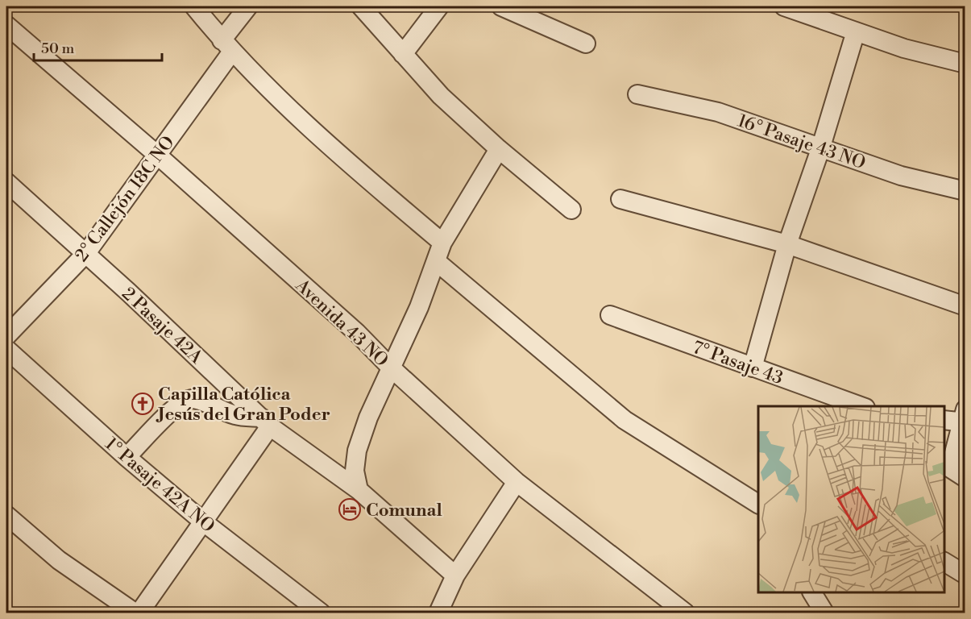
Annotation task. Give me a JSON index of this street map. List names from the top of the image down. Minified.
{"streets":{"street":["16° Pasaje 43 NO","2° Callejón 18C NO","Avenida 43 NO","2 Pasaje 42A","7° Pasaje 43","1° Pasaje 42A NO"]},"crossings":[["2° Callejón 18C NO","Avenida 43 NO"],["2° Callejón 18C NO","2 Pasaje 42A"]],"places":{"church":["Capilla Católica Jesús del Gran Poder"],"hotel":["Comunal"]},"scale_bar":"50 m"}
